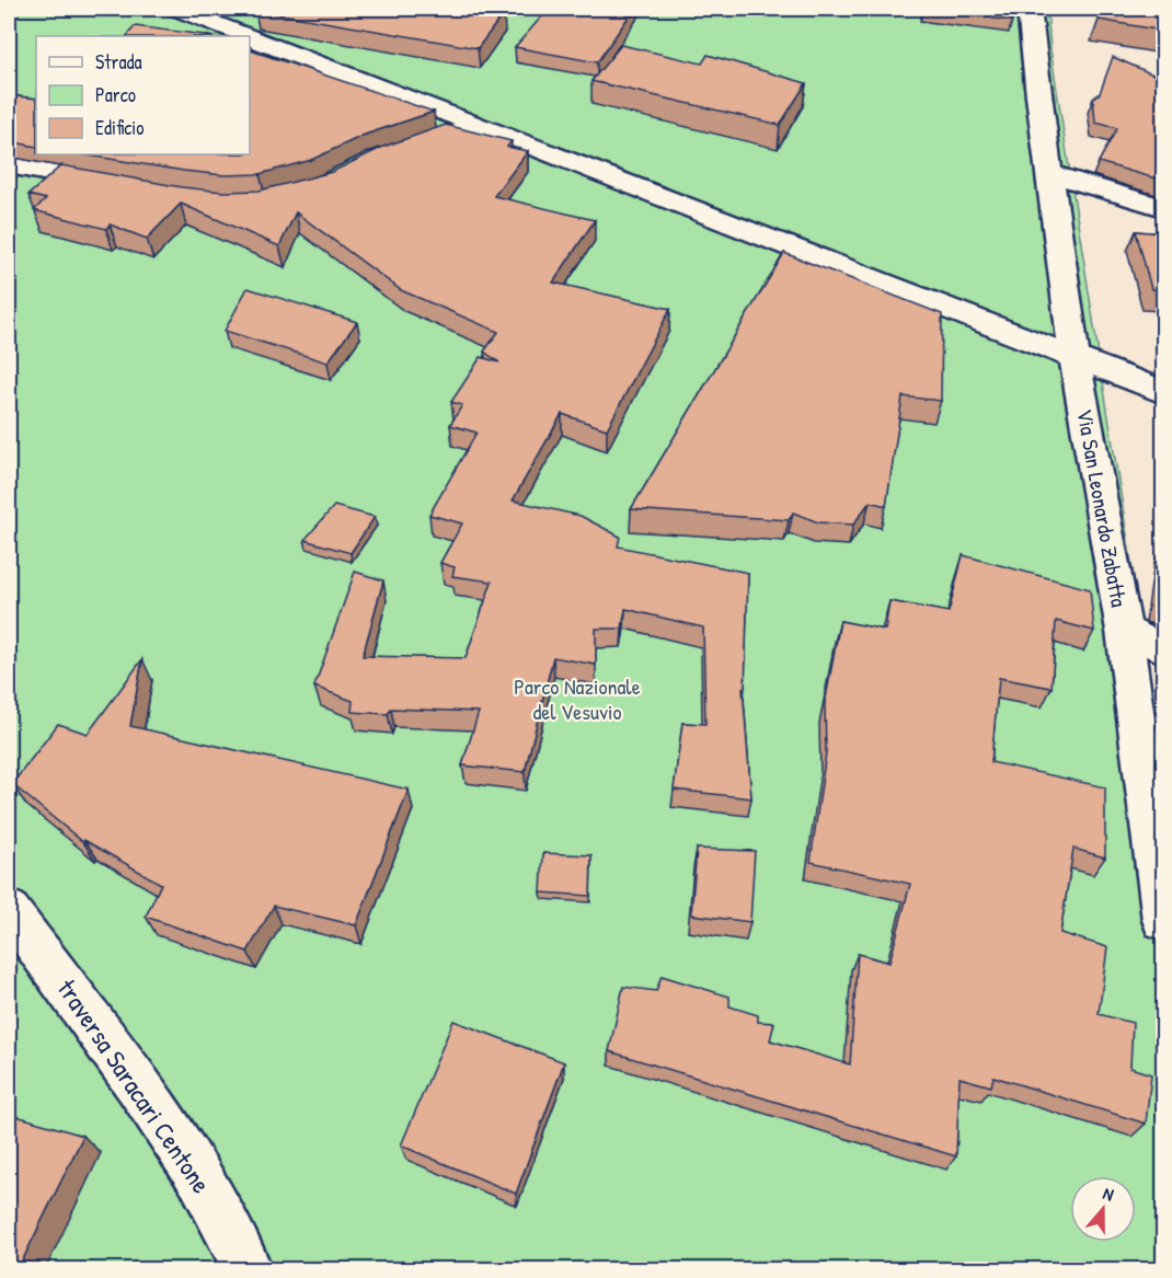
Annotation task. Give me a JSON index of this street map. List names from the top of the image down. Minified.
{"streets":{"street":["Via San Leonardo Zabatta","traversa Saracari Centone"]},"parks":["Parco Nazionale del Vesuvio"],"legend":["Strada","Parco","Edificio"],"north":"top"}
